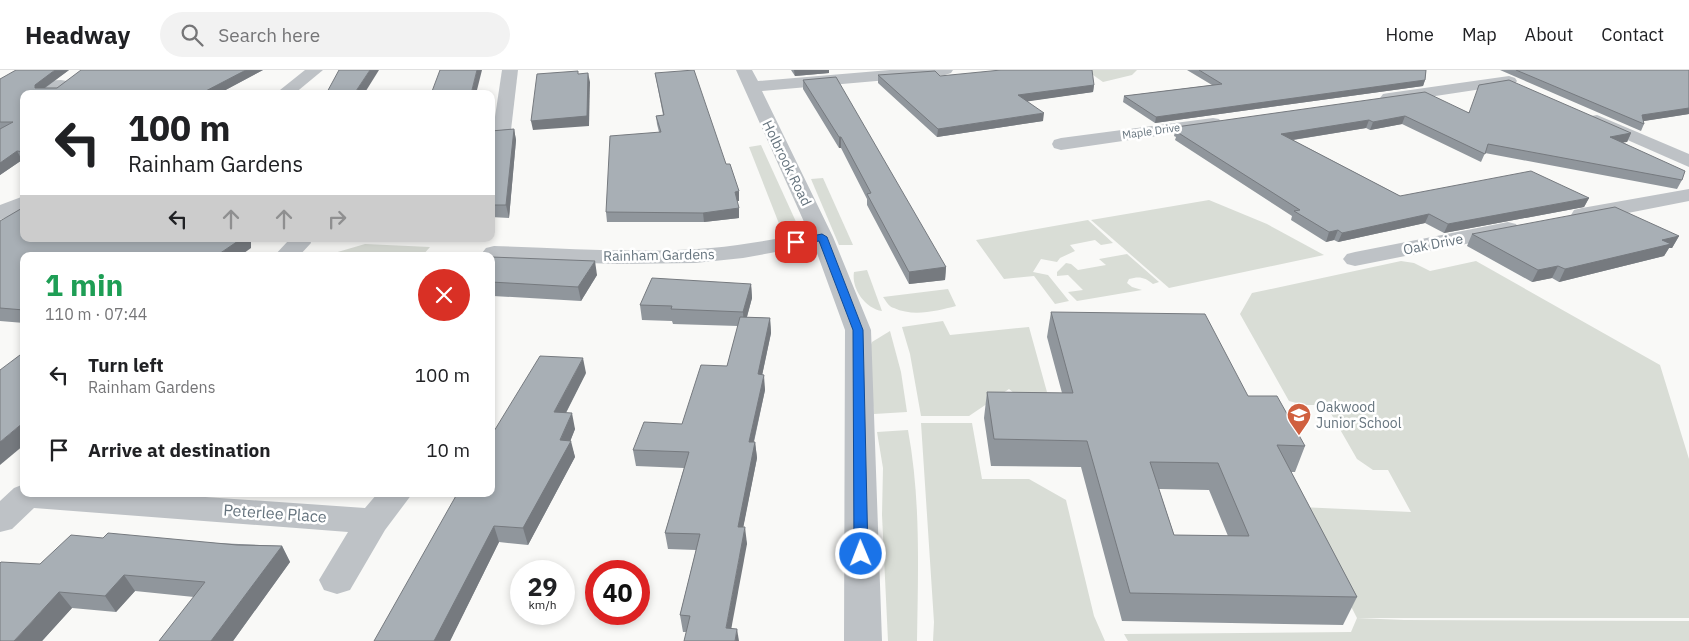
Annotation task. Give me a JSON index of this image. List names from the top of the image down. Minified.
{"streets":{"street":["Maple Drive","Holbrook Road","Oak Drive","Rainham Gardens","Peterlee Place"]},"crossings":[["Holbrook Road","Rainham Gardens"]],"places":{"school or university":["Oakwood Junior School"]},"page":{"header":"Headway","search":"Search here","nav":["Home","Map","About","Contact"],"turn":["100 m","Rainham Gardens"],"heading":["1 min","110 m · 07:44"],"list":[{"name":"Turn left","note":"Rainham Gardens","value":"100 m"},{"name":"Arrive at destination","value":"10 m"}],"speed":"29 km/h","limit":"40"}}
